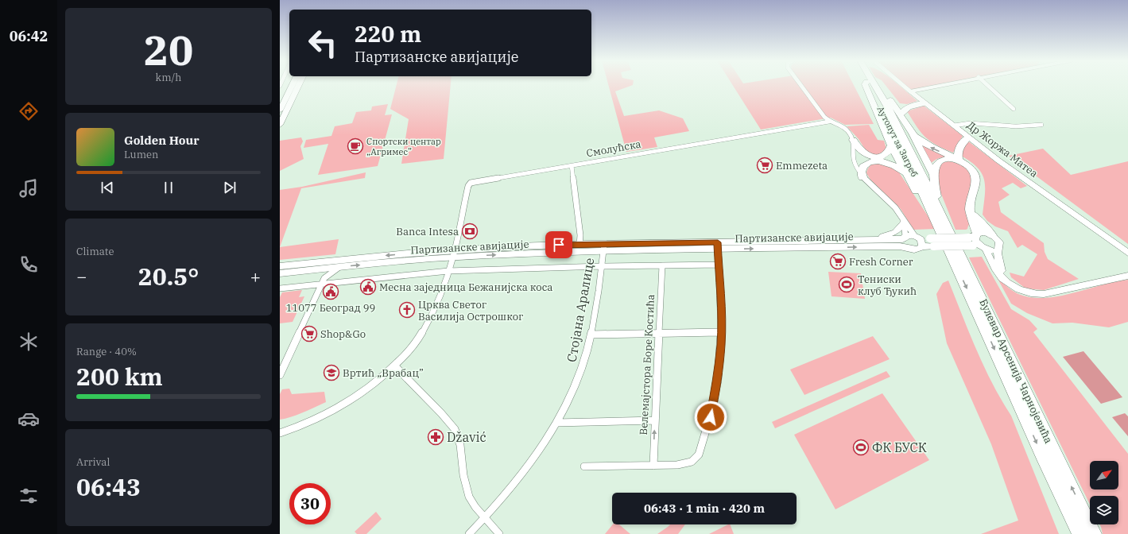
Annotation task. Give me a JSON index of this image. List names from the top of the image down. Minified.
{"streets":{"highway":["Аутопут за Загреб","Булевар Арсенија Чарнојевића"],"main road":["Др Жоржа Матеа","Партизанске авијације"],"street":["Смолућска","Стојана Аралице","Велемајстора Боре Костића"]},"crossings":[["Аутопут за Загреб","Булевар Арсенија Чарнојевића"],["Смолућска","Партизанске авијације"],["Партизанске авијације","Стојана Аралице"]],"places":{"cafe":["Спортски центар „Агримес”"],"supermarket":["Emmezeta","Fresh Corner","Shop&Go"],"bank":["Banca Intesa"],"sports":["Тениски клуб Ђукић","ФК БУСК"],"public building":["Месна заједница Бежанијска коса","11077 Београд 99"],"church":["Црква Светог Василија Острошког"],"school or university":["Вртић „Врабац”"],"pharmacy":["Džavić"]},"north":"top right","page":{"tabs":"06:42","tile":[["20","km/h"],"Climate",["Range · 40%","200 km"],["Arrival","06:43"]],"turn":["220 m","Партизанске авијације"],"song":["Golden Hour","Lumen"],"heat":["−","20.5°","+"],"limit":"30","trip":"06:43 · 1 min · 420 m"}}
